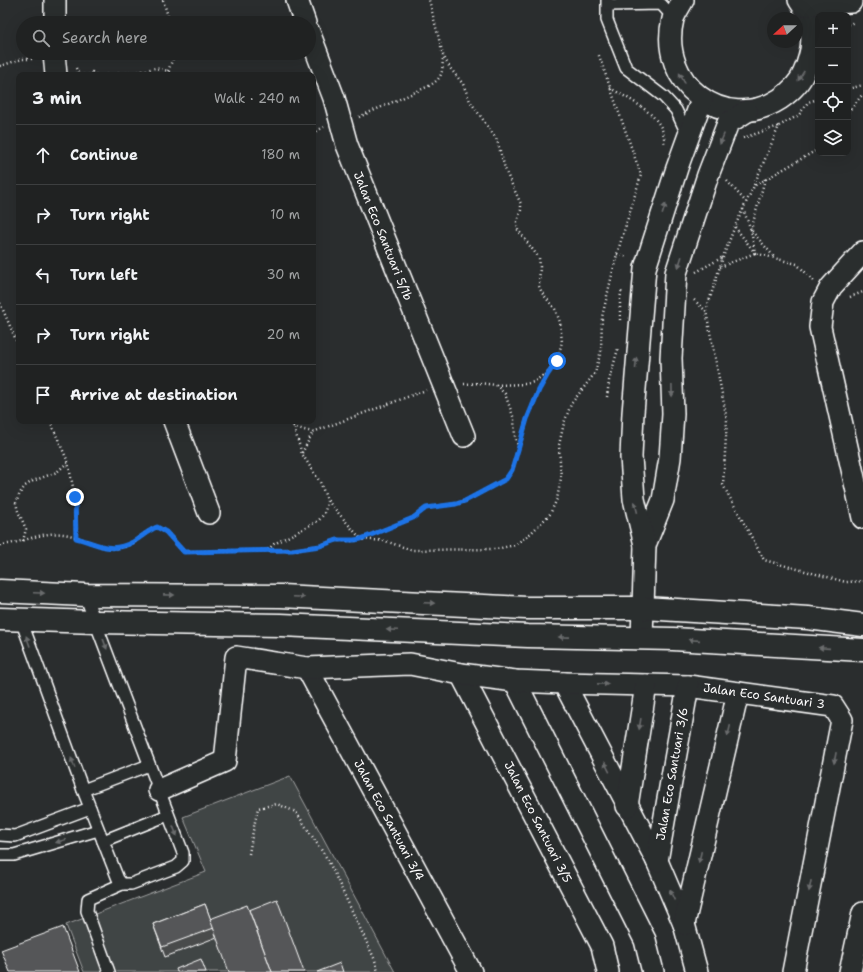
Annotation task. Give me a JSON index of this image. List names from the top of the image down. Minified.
{"streets":{"street":["Jalan Eco Santuari 5/1b","Jalan Eco Santuari 3","Jalan Eco Santuari 3/6","Jalan Eco Santuari 3/4","Jalan Eco Santuari 3/5"]},"crossings":[["Jalan Eco Santuari 3","Jalan Eco Santuari 3/6"],["Jalan Eco Santuari 3","Jalan Eco Santuari 3/4"],["Jalan Eco Santuari 3","Jalan Eco Santuari 3/5"]],"north":"left","page":{"map_buttons":["+","−"],"search":"Search here","heading":["3 min","Walk · 240 m"],"list":[["Continue","180 m"],["Turn right","10 m"],["Turn left","30 m"],["Turn right","20 m"],"Arrive at destination"]}}
